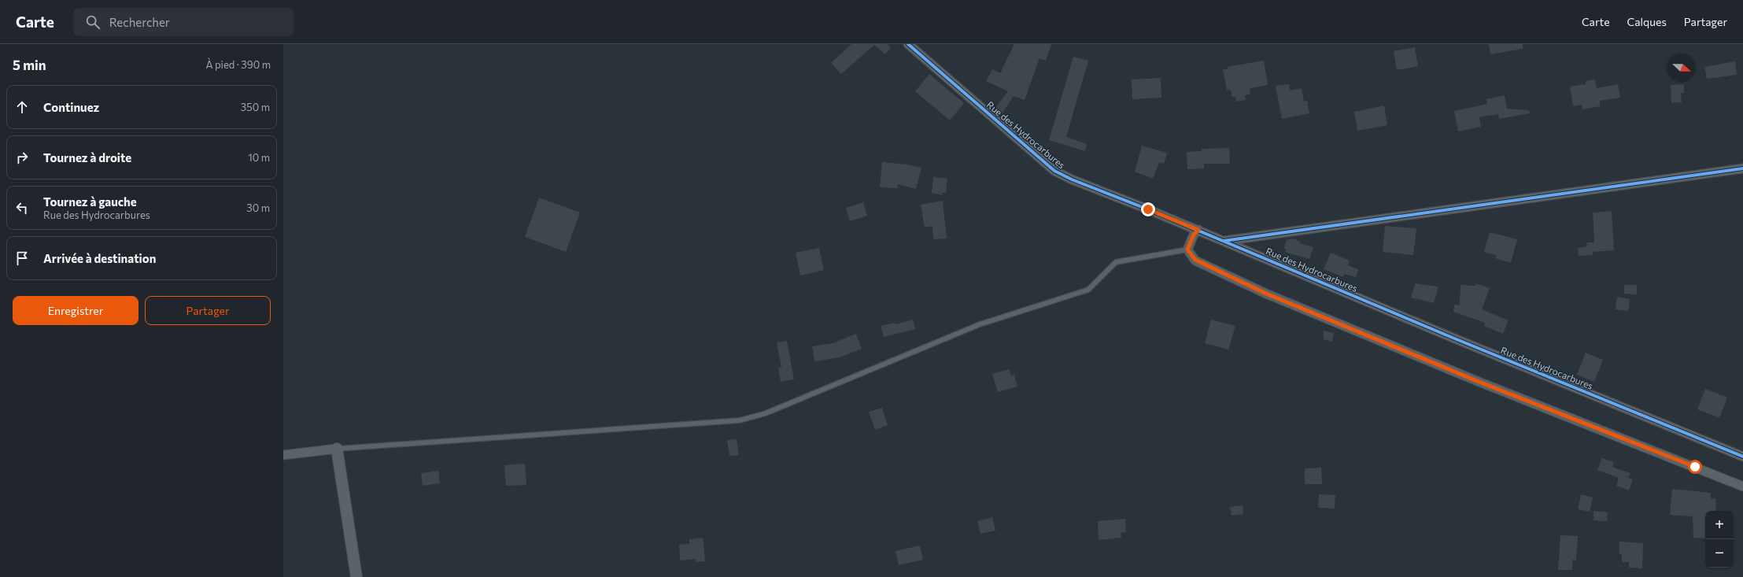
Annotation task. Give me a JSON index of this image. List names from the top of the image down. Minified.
{"streets":{"street":["Rue des Hydrocarbures"]},"north":"right","page":{"header":"Carte","search":"Rechercher","nav":["Carte","Calques","Partager"],"heading":["5 min","À pied · 390 m"],"list":[["Continuez","350 m"],["Tournez à droite","10 m"],["Tournez à gauche","Rue des Hydrocarbures","30 m"],"Arrivée à destination"],"buttons":["Enregistrer","Partager"],"map_buttons":["+","−"]}}
